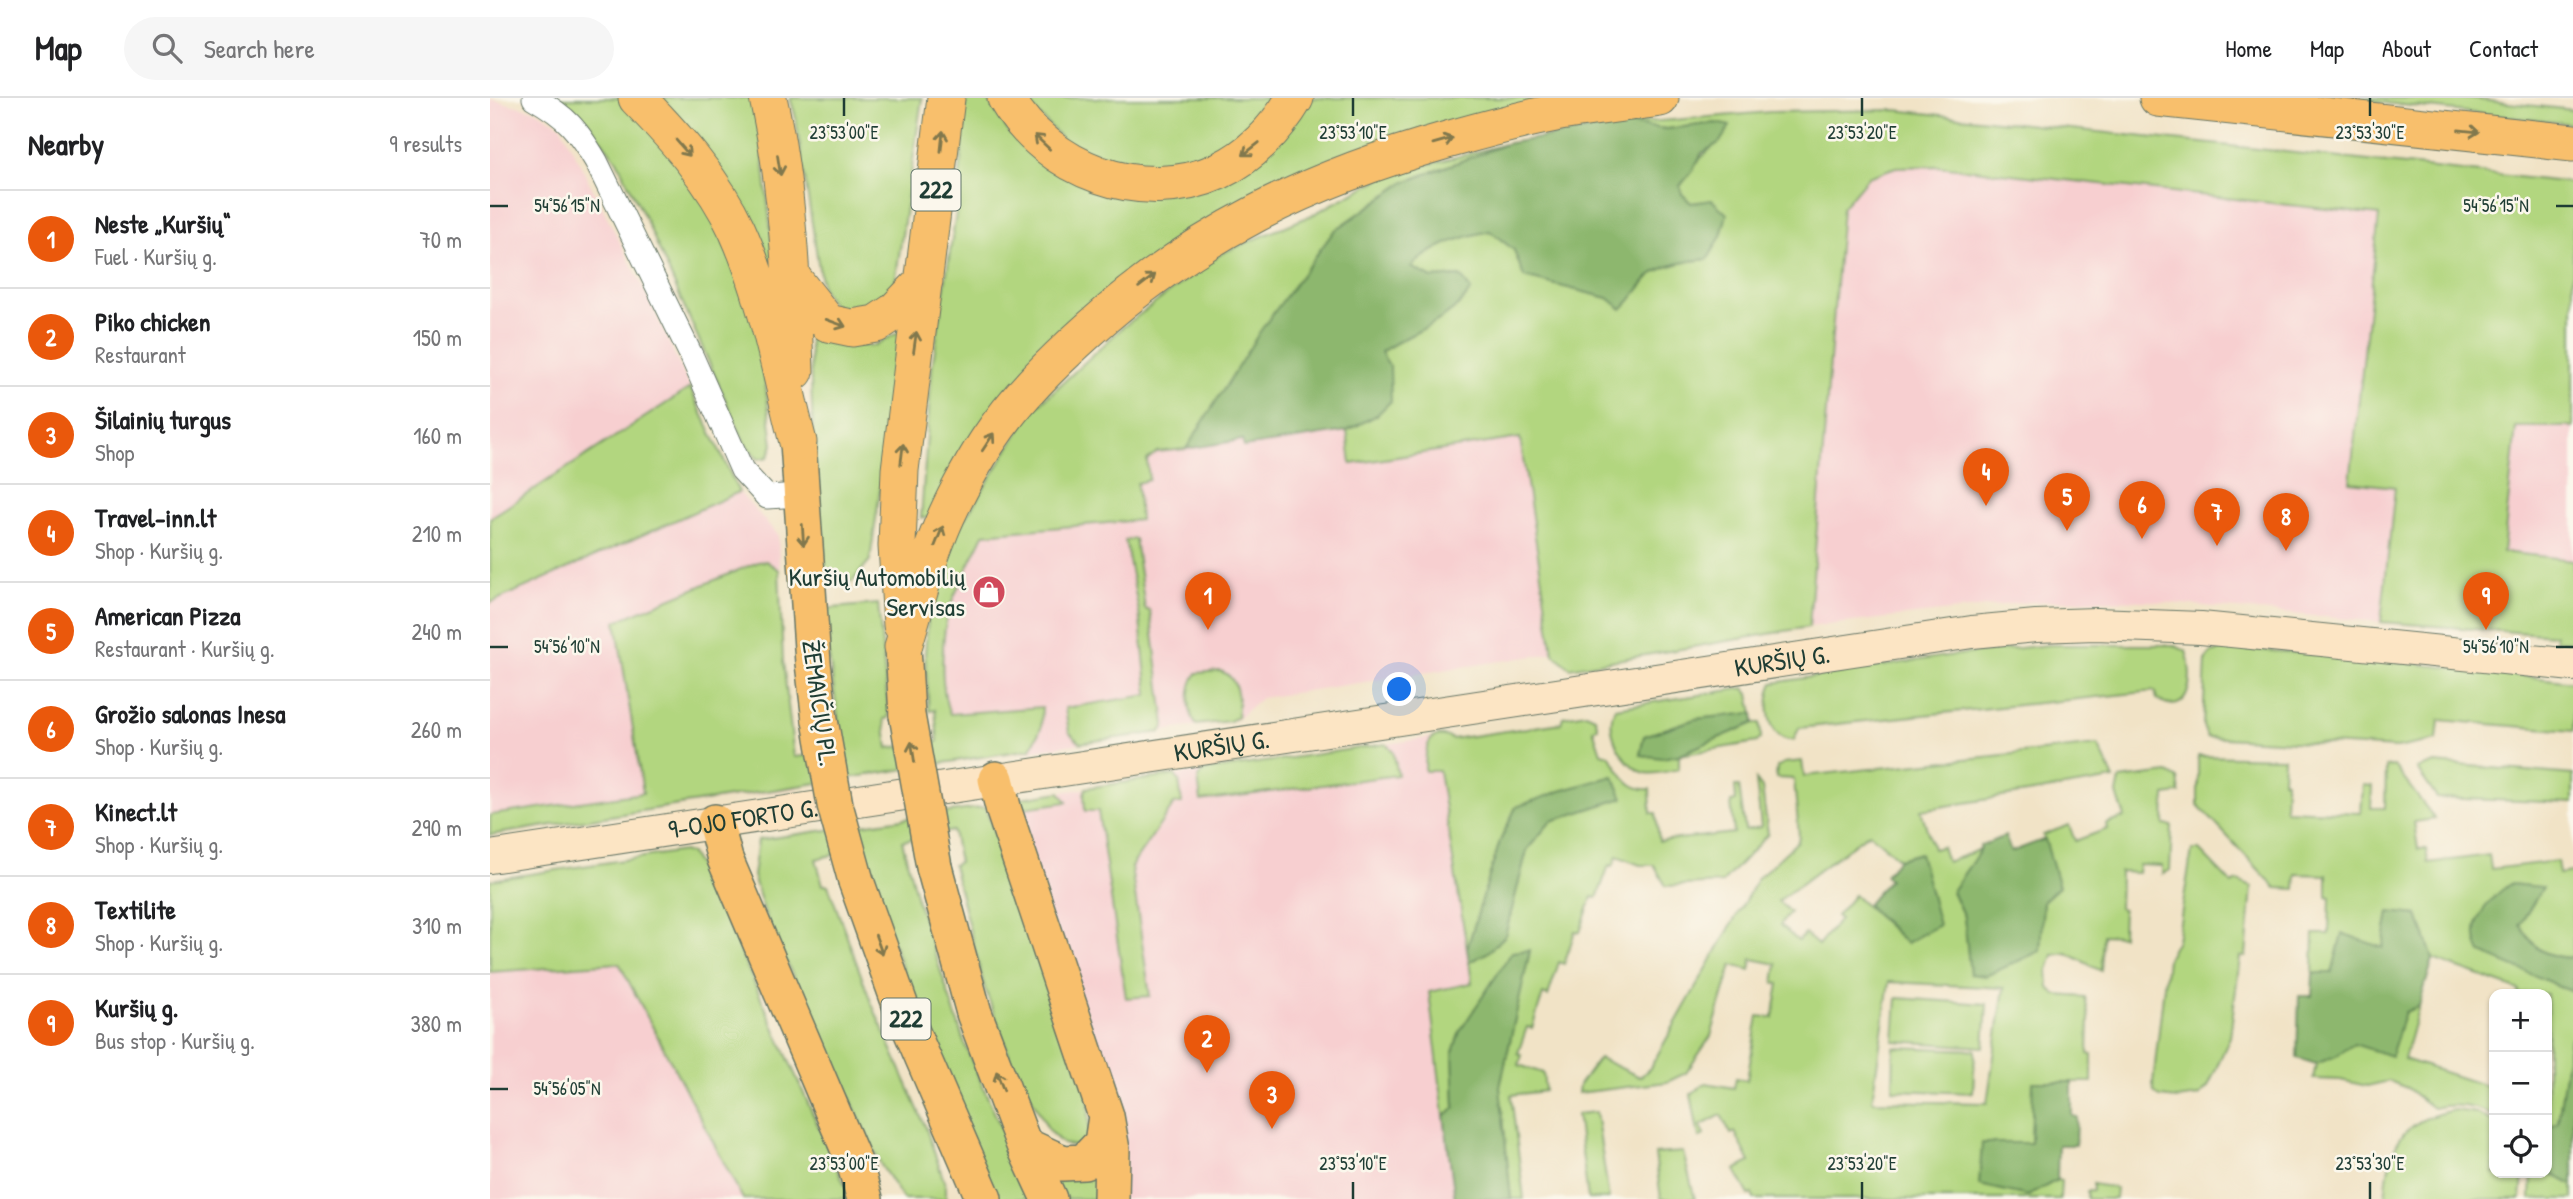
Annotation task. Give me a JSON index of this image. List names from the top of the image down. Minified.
{"streets":{"highway":["222","ŽEMAIČIŲ PL."],"main road":["KURŠIŲ G.","9-OJO FORTO G."]},"crossings":[["KURŠIŲ G.","9-OJO FORTO G."]],"places":{"shop":["Kuršių Automobilių Servisas"]},"page":{"header":"Map","search":"Search here","nav":["Home","Map","About","Contact"],"heading":["Nearby","9 results"],"list":[{"mark":"1","name":"Neste „Kuršių“","note":"Fuel · Kuršių g.","value":"70 m"},{"mark":"2","name":"Piko chicken","note":"Restaurant","value":"150 m"},{"mark":"3","name":"Šilainių turgus","note":"Shop","value":"160 m"},{"mark":"4","name":"Travel-inn.lt","note":"Shop · Kuršių g.","value":"210 m"},{"mark":"5","name":"American Pizza","note":"Restaurant · Kuršių g.","value":"240 m"},{"mark":"6","name":"Grožio salonas Inesa","note":"Shop · Kuršių g.","value":"260 m"},{"mark":"7","name":"Kinect.lt","note":"Shop · Kuršių g.","value":"290 m"},{"mark":"8","name":"Textilite","note":"Shop · Kuršių g.","value":"310 m"},{"mark":"9","name":"Kuršių g.","note":"Bus stop · Kuršių g.","value":"380 m"}],"pins":["4","5","6","7","8","1","9","2","3"],"map_buttons":["+","−"]},"coordinates":["23°53'00\"E","23°53'10\"E","23°53'20\"E","23°53'30\"E","54°56'15\"N","54°56'10\"N","54°56'05\"N"]}
